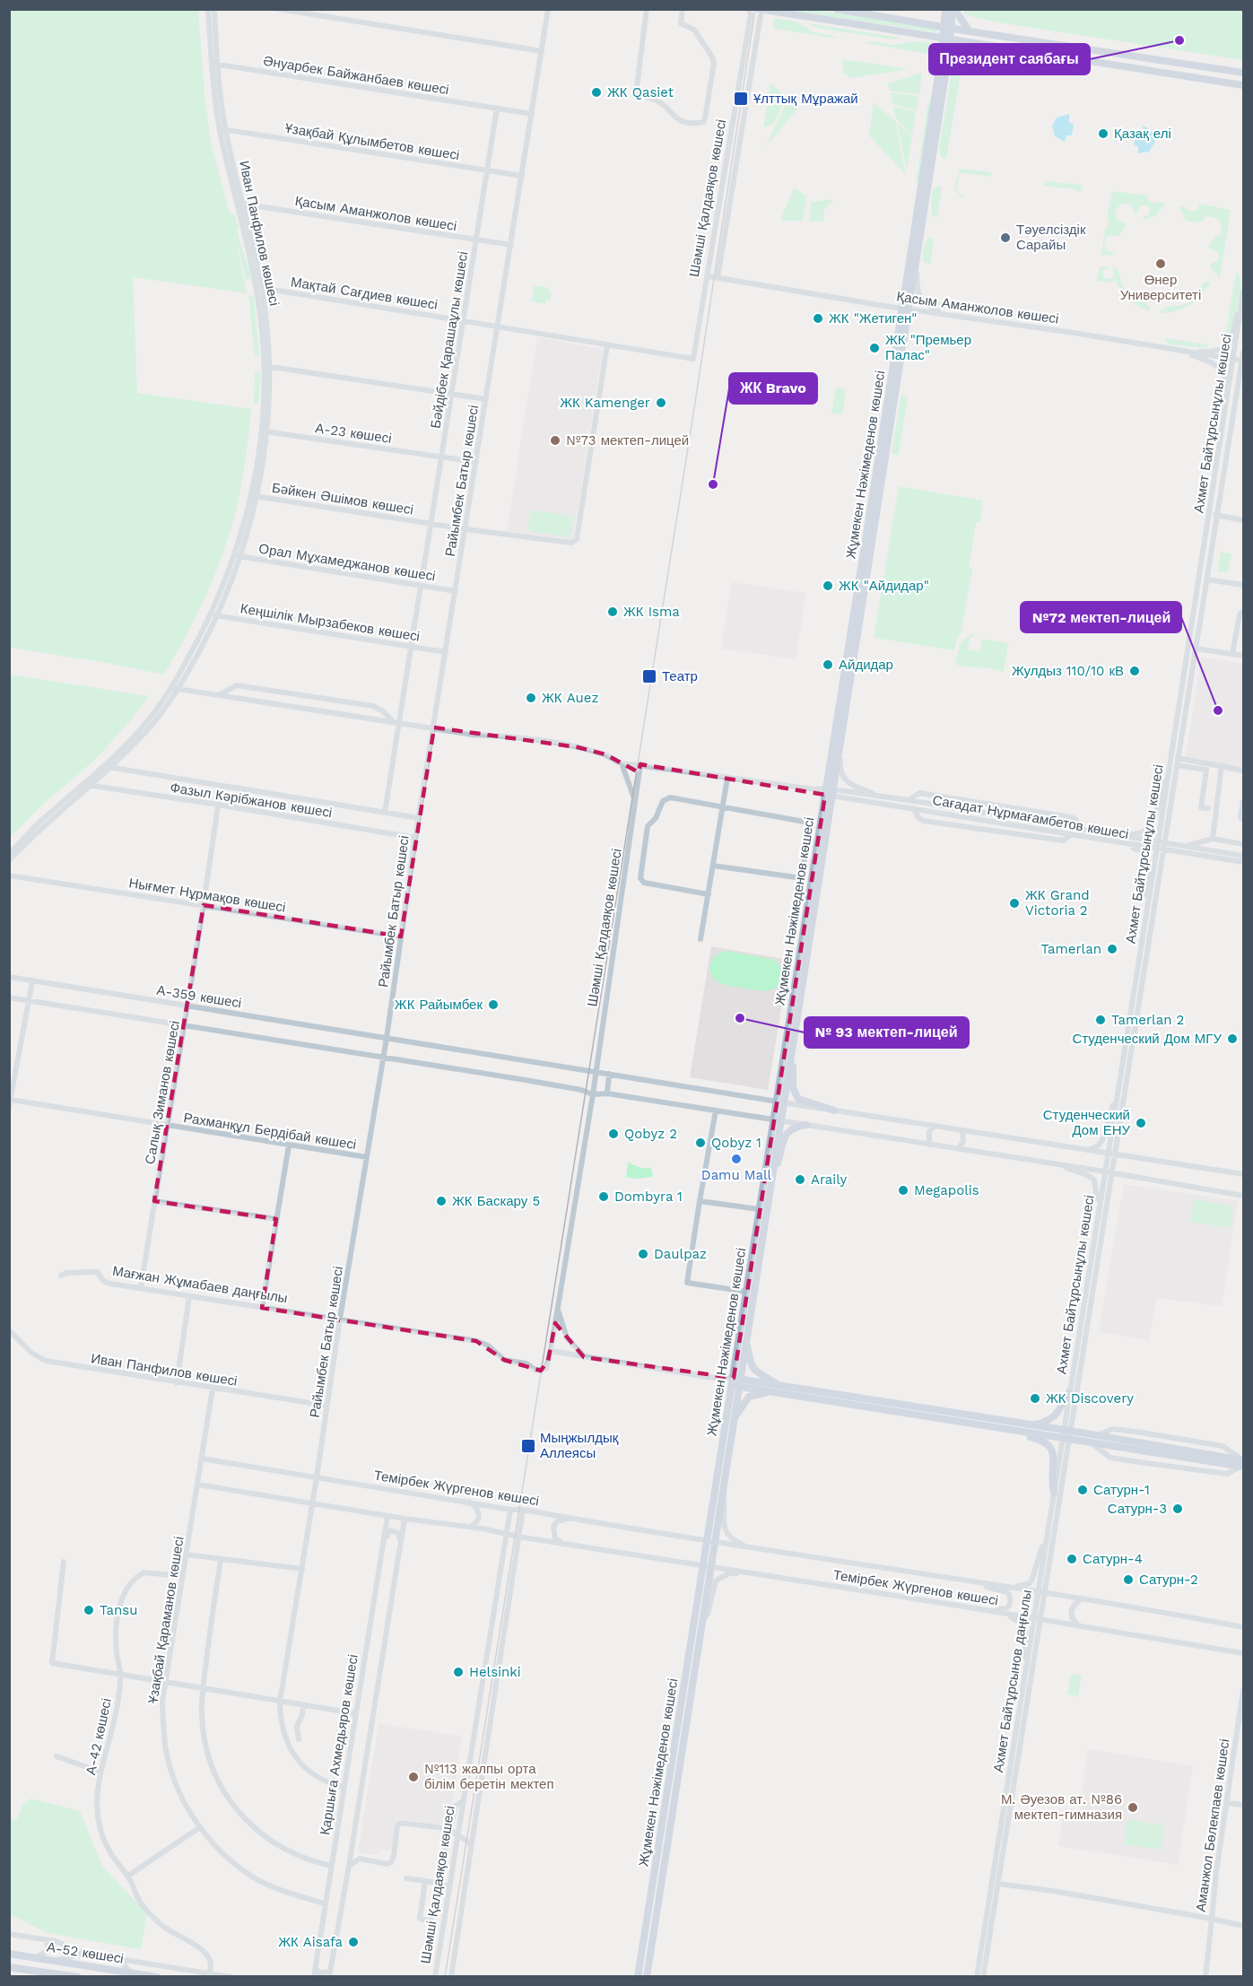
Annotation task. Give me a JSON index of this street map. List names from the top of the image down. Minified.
{"streets":{"main road":["Жұмекен Нәжімеденов көшесі","А-52 көшесі"],"street":["Әнуарбек Байжанбаев көшесі","Ұзақбай Құлымбетов көшесі","Шәмші Қалдаяқов көшесі","Қасым Аманжолов көшесі","Иван Панфилов көшесі","Мақтай Сағдиев көшесі","Бәйдібек Қарашаұлы көшесі","Ахмет Байтұрсынұлы көшесі","А-23 көшесі","Райымбек Батыр көшесі","Бәйкен Әшімов көшесі","Орал Мұхамеджанов көшесі","Кеңшілік Мырзабеков көшесі","Фазыл Кәрібжанов көшесі","Сағадат Нұрмағамбетов көшесі","Нығмет Нұрмақов көшесі","А-359 көшесі","Салық Зиманов көшесі","Рахманқұл Бердібай көшесі","Мағжан Жұмабаев даңғылы","Темірбек Жүргенов көшесі","Ұзақбай Қараманов көшесі","Ахмет Байтұрсынов даңғылы","А-42 көшесі","Қаршыға Ахмедьяров көшесі","Аманжол Бөлекпаев көшесі"]},"crossings":[["Әнуарбек Байжанбаев көшесі","Иван Панфилов көшесі"],["Әнуарбек Байжанбаев көшесі","Бәйдібек Қарашаұлы көшесі"],["Әнуарбек Байжанбаев көшесі","Райымбек Батыр көшесі"],["Ұзақбай Құлымбетов көшесі","Иван Панфилов көшесі"],["Ұзақбай Құлымбетов көшесі","Бәйдібек Қарашаұлы көшесі"],["Ұзақбай Құлымбетов көшесі","Райымбек Батыр көшесі"],["Шәмші Қалдаяқов көшесі","Қасым Аманжолов көшесі"],["Шәмші Қалдаяқов көшесі","Мақтай Сағдиев көшесі"],["Шәмші Қалдаяқов көшесі","Сағадат Нұрмағамбетов көшесі"],["Шәмші Қалдаяқов көшесі","А-359 көшесі"],["Шәмші Қалдаяқов көшесі","Мағжан Жұмабаев даңғылы"],["Шәмші Қалдаяқов көшесі","Темірбек Жүргенов көшесі"],["Қасым Аманжолов көшесі","Иван Панфилов көшесі"],["Қасым Аманжолов көшесі","Бәйдібек Қарашаұлы көшесі"],["Қасым Аманжолов көшесі","Ахмет Байтұрсынұлы көшесі"],["Қасым Аманжолов көшесі","Жұмекен Нәжімеденов көшесі"],["Қасым Аманжолов көшесі","Райымбек Батыр көшесі"],["Иван Панфилов көшесі","Мақтай Сағдиев көшесі"],["Иван Панфилов көшесі","А-23 көшесі"],["Иван Панфилов көшесі","Райымбек Батыр көшесі"],["Иван Панфилов көшесі","Бәйкен Әшімов көшесі"],["Иван Панфилов көшесі","Орал Мұхамеджанов көшесі"],["Иван Панфилов көшесі","Кеңшілік Мырзабеков көшесі"],["Иван Панфилов көшесі","Фазыл Кәрібжанов көшесі"],["Иван Панфилов көшесі","Ұзақбай Қараманов көшесі"],["Мақтай Сағдиев көшесі","Бәйдібек Қарашаұлы көшесі"],["Мақтай Сағдиев көшесі","Райымбек Батыр көшесі"],["Мақтай Сағдиев көшесі","Бәйкен Әшімов көшесі"],["Бәйдібек Қарашаұлы көшесі","А-23 көшесі"],["Бәйдібек Қарашаұлы көшесі","Бәйкен Әшімов көшесі"],["Ахмет Байтұрсынұлы көшесі","Сағадат Нұрмағамбетов көшесі"],["Ахмет Байтұрсынұлы көшесі","А-359 көшесі"],["Ахмет Байтұрсынұлы көшесі","Ахмет Байтұрсынов даңғылы"],["А-23 көшесі","Райымбек Батыр көшесі"],["Жұмекен Нәжімеденов көшесі","Сағадат Нұрмағамбетов көшесі"],["Жұмекен Нәжімеденов көшесі","А-359 көшесі"],["Жұмекен Нәжімеденов көшесі","Темірбек Жүргенов көшесі"],["Райымбек Батыр көшесі","Бәйкен Әшімов көшесі"],["Райымбек Батыр көшесі","Орал Мұхамеджанов көшесі"],["Райымбек Батыр көшесі","Кеңшілік Мырзабеков көшесі"],["Райымбек Батыр көшесі","Фазыл Кәрібжанов көшесі"],["Райымбек Батыр көшесі","Нығмет Нұрмақов көшесі"],["Райымбек Батыр көшесі","А-359 көшесі"],["Райымбек Батыр көшесі","Рахманқұл Бердібай көшесі"],["Райымбек Батыр көшесі","Мағжан Жұмабаев даңғылы"],["Райымбек Батыр көшесі","Темірбек Жүргенов көшесі"],["Райымбек Батыр көшесі","Қаршыға Ахмедьяров көшесі"],["Фазыл Кәрібжанов көшесі","Салық Зиманов көшесі"],["Нығмет Нұрмақов көшесі","Салық Зиманов көшесі"],["А-359 көшесі","Салық Зиманов көшесі"],["Салық Зиманов көшесі","Рахманқұл Бердібай көшесі"],["Салық Зиманов көшесі","Мағжан Жұмабаев даңғылы"],["Темірбек Жүргенов көшесі","Ұзақбай Қараманов көшесі"],["Темірбек Жүргенов көшесі","Ахмет Байтұрсынов даңғылы"],["Темірбек Жүргенов көшесі","Қаршыға Ахмедьяров көшесі"],["Ұзақбай Қараманов көшесі","А-42 көшесі"],["Ұзақбай Қараманов көшесі","Қаршыға Ахмедьяров көшесі"],["Ахмет Байтұрсынов даңғылы","Аманжол Бөлекпаев көшесі"]],"places":{"other":["Президент саябағы","ЖК Qasiet","Қазақ елі","Тәуелсіздік Сарайы","Өнер Университеті","ЖК \"Жетиген\"","ЖК \"Премьер Палас\"","ЖК Kamenger","№73 мектеп-лицей","ЖК Bravo","ЖК \"Айдидар\"","ЖК Isma","Айдидар","Жулдыз 110/10 кВ","ЖК Auez","№72 мектеп-лицей","ЖК Grand Victoria 2","Tamerlan","ЖК Райымбек","№ 93 мектеп-лицей","Tamerlan 2","Студенческий Дом МГУ","Студенческий Дом ЕНУ","Qobyz 2","Qobyz 1","Damu Mall","Araily","Megapolis","Dombyra 1","ЖК Баскару 5","Daulpaz","ЖК Discovery","Сатурн-1","Сатурн-3","Сатурн-4","Сатурн-2","Tansu","Helsinki","№113 жалпы орта білім беретін мектеп","М. Әуезов ат. №86 мектеп-гимназия","ЖК Aisafa"],"transit":["Ұлттық Мұражай","Театр","Мыңжылдық Аллеясы"]}}
